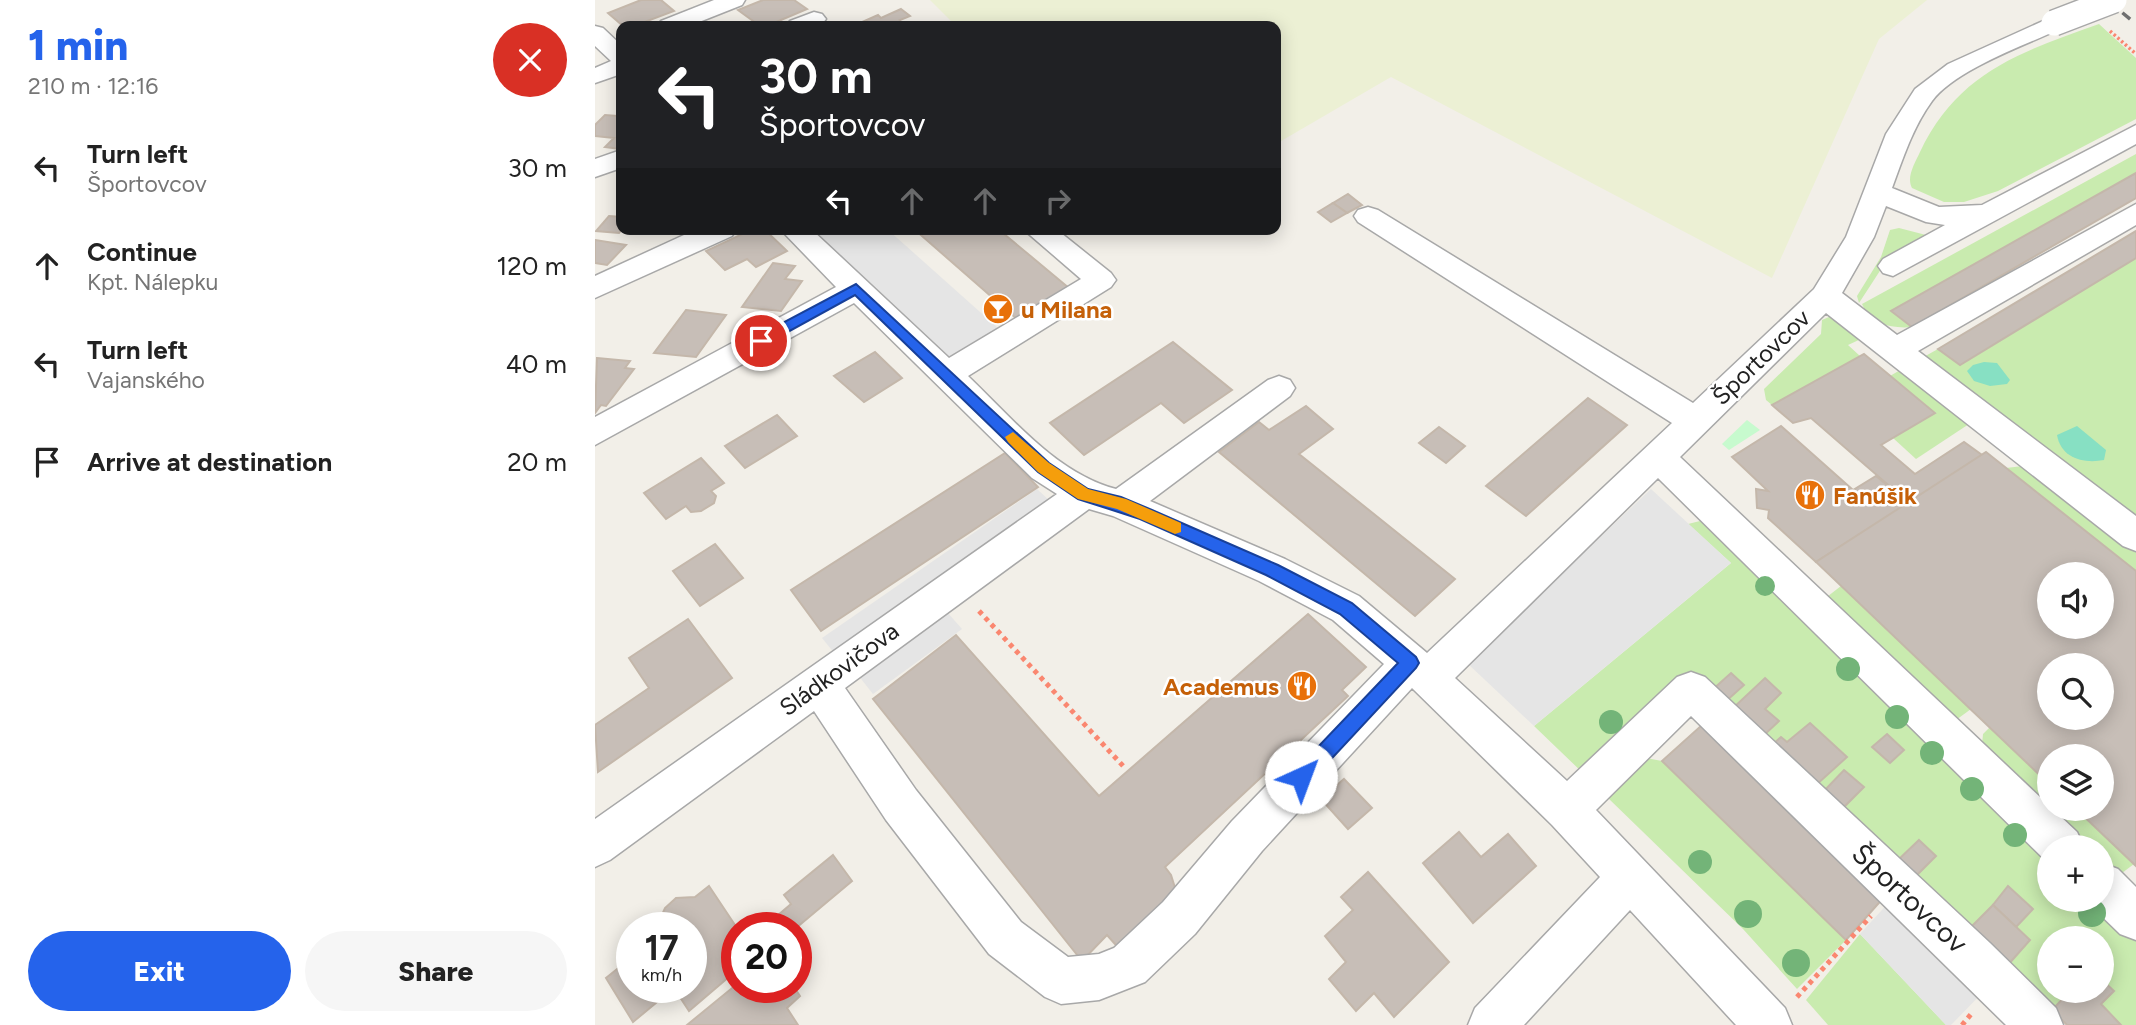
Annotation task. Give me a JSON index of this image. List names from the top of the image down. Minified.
{"streets":{"street":["Športovcov","Sládkovičova"]},"crossings":[["Športovcov","Sládkovičova"]],"places":{"bar":["u Milana"],"restaurant":["Fanúšik","Academus"]},"page":{"heading":["1 min","210 m · 12:16"],"turn":["30 m","Športovcov"],"list":[{"name":"Turn left","note":"Športovcov","value":"30 m"},{"name":"Continue","note":"Kpt. Nálepku","value":"120 m"},{"name":"Turn left","note":"Vajanského","value":"40 m"},{"name":"Arrive at destination","value":"20 m"}],"map_buttons":["+","−"],"speed":"17 km/h","limit":"20","buttons":["Exit","Share"]}}
